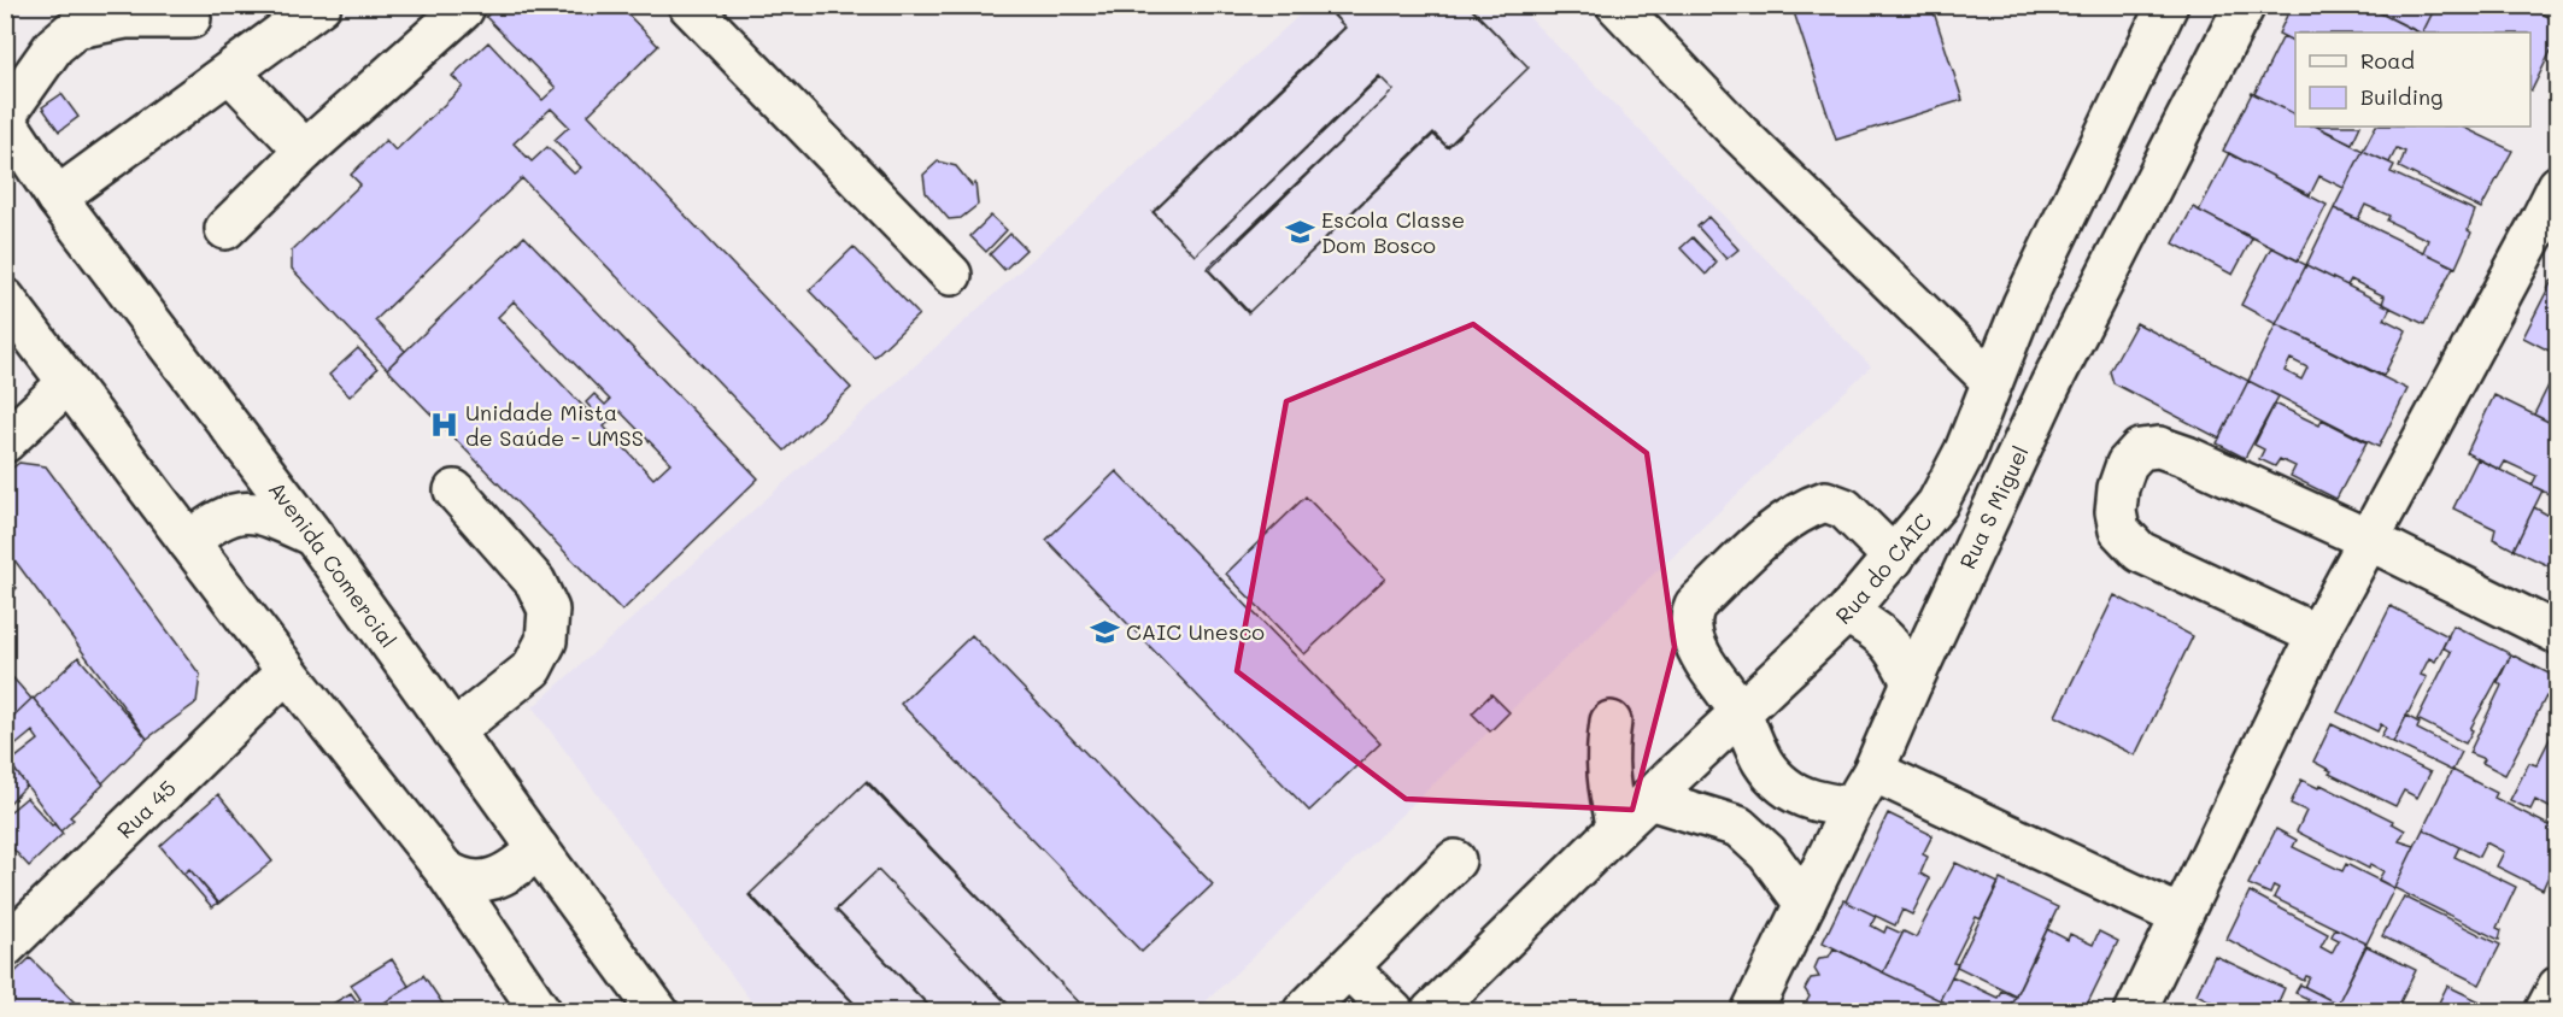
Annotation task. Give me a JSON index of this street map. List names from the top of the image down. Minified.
{"streets":{"street":["Rua S Miguel","Avenida Comercial","Rua do CAIC","Rua 45"]},"crossings":[["Rua S Miguel","Rua do CAIC"]],"places":{"school or university":["Escola Classe Dom Bosco","CAIC Unesco"],"hospital":["Unidade Mista de Saúde - UMSS"]},"legend":["Road","Building"]}
